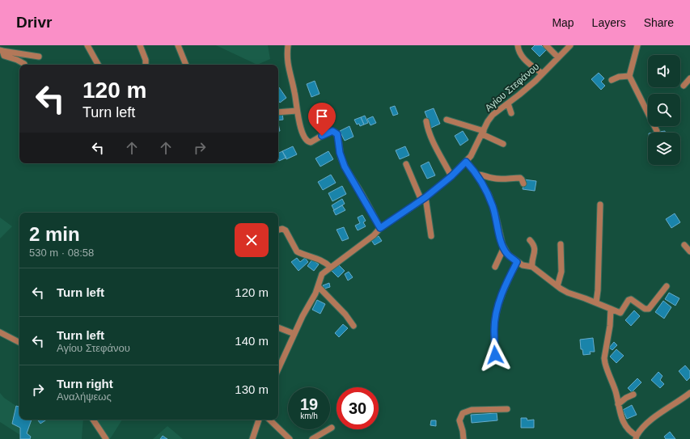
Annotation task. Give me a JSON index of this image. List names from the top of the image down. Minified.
{"streets":{"street":["Αγίου Στεφάνου"]},"page":{"header":"Drivr","nav":["Map","Layers","Share"],"turn":["120 m","Turn left"],"heading":["2 min","530 m · 08:58"],"list":[{"name":"Turn left","value":"120 m"},{"name":"Turn left","note":"Αγίου Στεφάνου","value":"140 m"},{"name":"Turn right","note":"Αναλήψεως","value":"130 m"}],"speed":"19 km/h","limit":"30"}}
